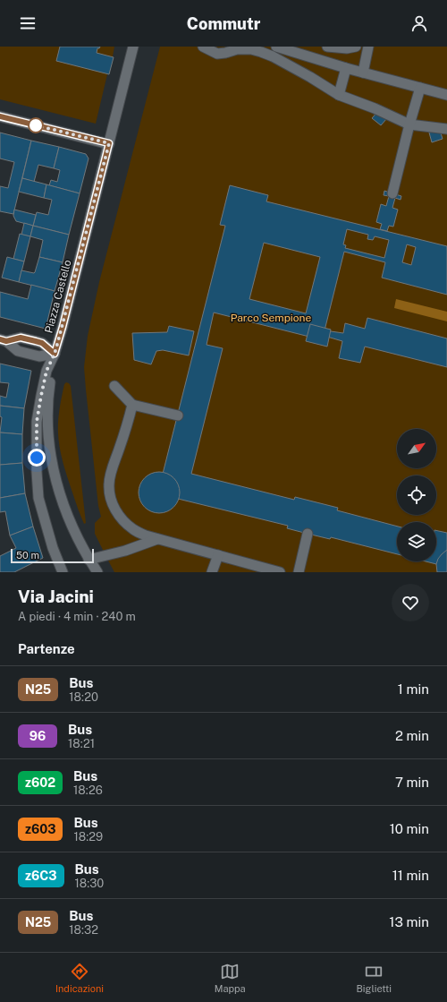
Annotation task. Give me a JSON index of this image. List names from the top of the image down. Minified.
{"streets":{"street":["Piazza Castello"]},"parks":["Parco Sempione"],"lines":["bus line N25"],"scale_bar":"50 m","north":"top right","page":{"header":"Commutr","scale":"50 m","heading":[["Via Jacini","A piedi · 4 min · 240 m"],"Partenze"],"list":[{"mark":"N25","name":"Bus","note":"18:20","value":"1 min"},{"mark":"96","name":"Bus","note":"18:21","value":"2 min"},{"mark":"z602","name":"Bus","note":"18:26","value":"7 min"},{"mark":"z603","name":"Bus","note":"18:29","value":"10 min"},{"mark":"z6C3","name":"Bus","note":"18:30","value":"11 min"},{"mark":"N25","name":"Bus","note":"18:32","value":"13 min"}],"tabs":["Indicazioni","Mappa","Biglietti"]}}
